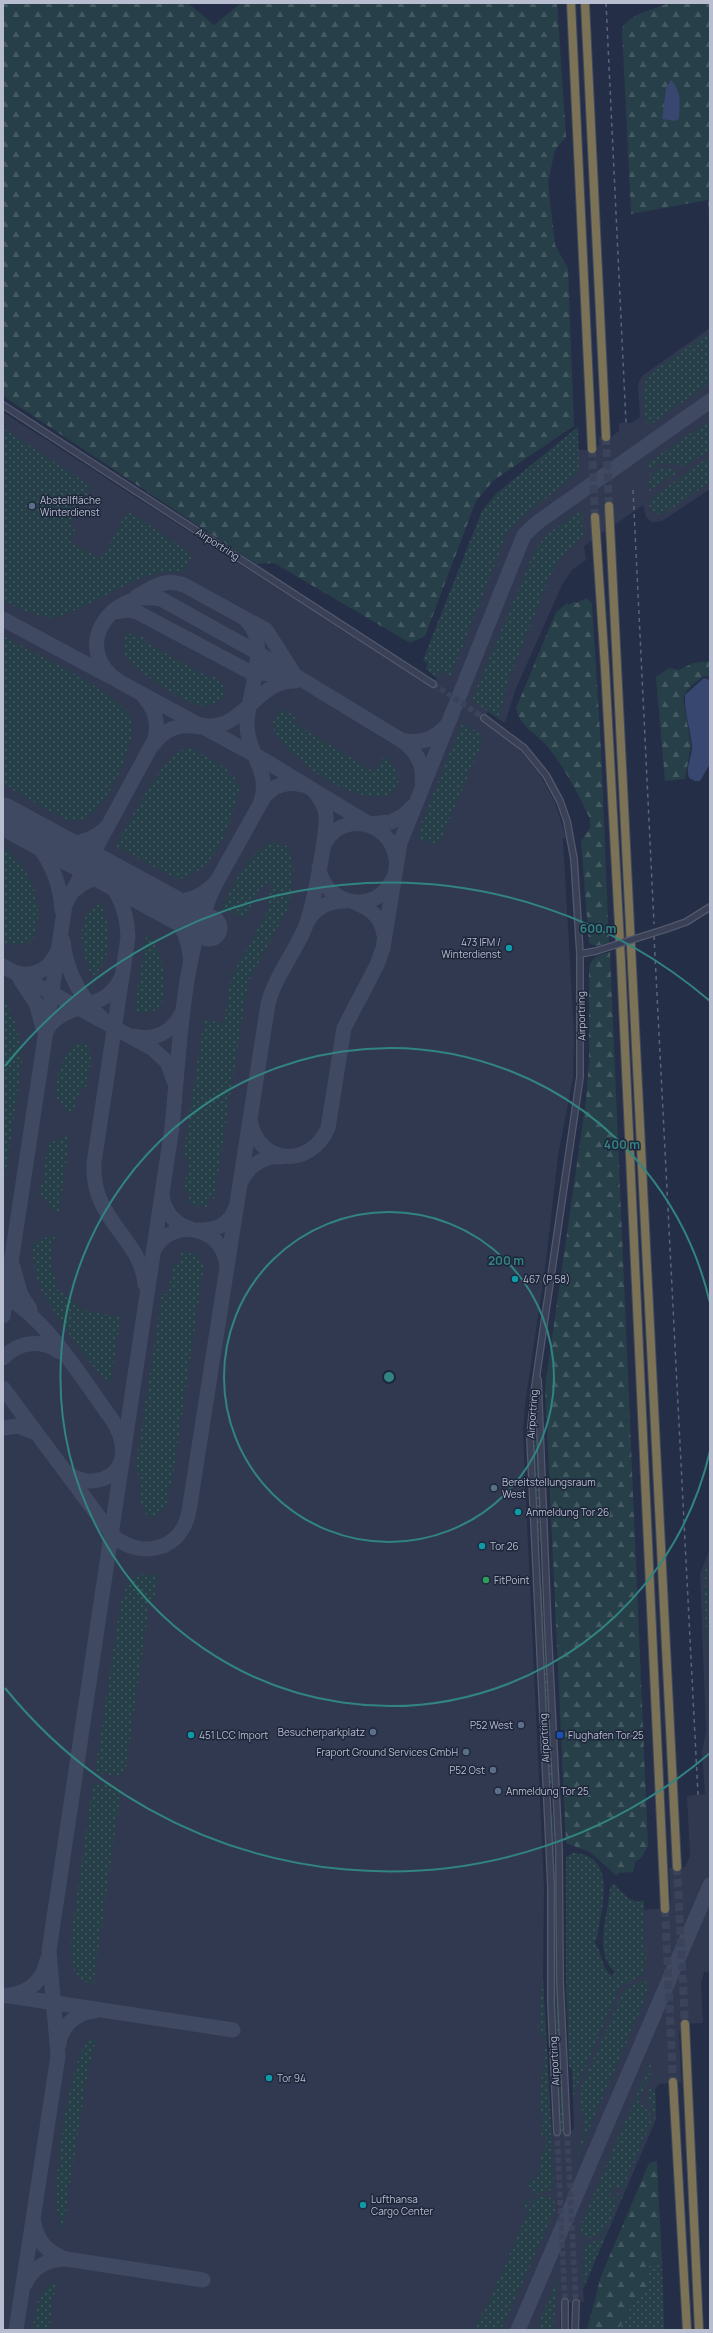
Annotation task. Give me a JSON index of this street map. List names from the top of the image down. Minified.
{"streets":{"street":["Airportring"]},"places":{"other":["Abstellfläche Winterdienst","473 IFM / Winterdienst","467 (P 58)","Bereitstellungsraum West","Anmeldung Tor 26","Tor 26","FitPoint","P52 West","Besucherparkplatz","451 LCC Import","Fraport Ground Services GmbH","P52 Ost","Anmeldung Tor 25","Tor 94","Lufthansa Cargo Center"],"transit":["Flughafen Tor 25"]},"rings":["600 m","400 m","200 m"]}
